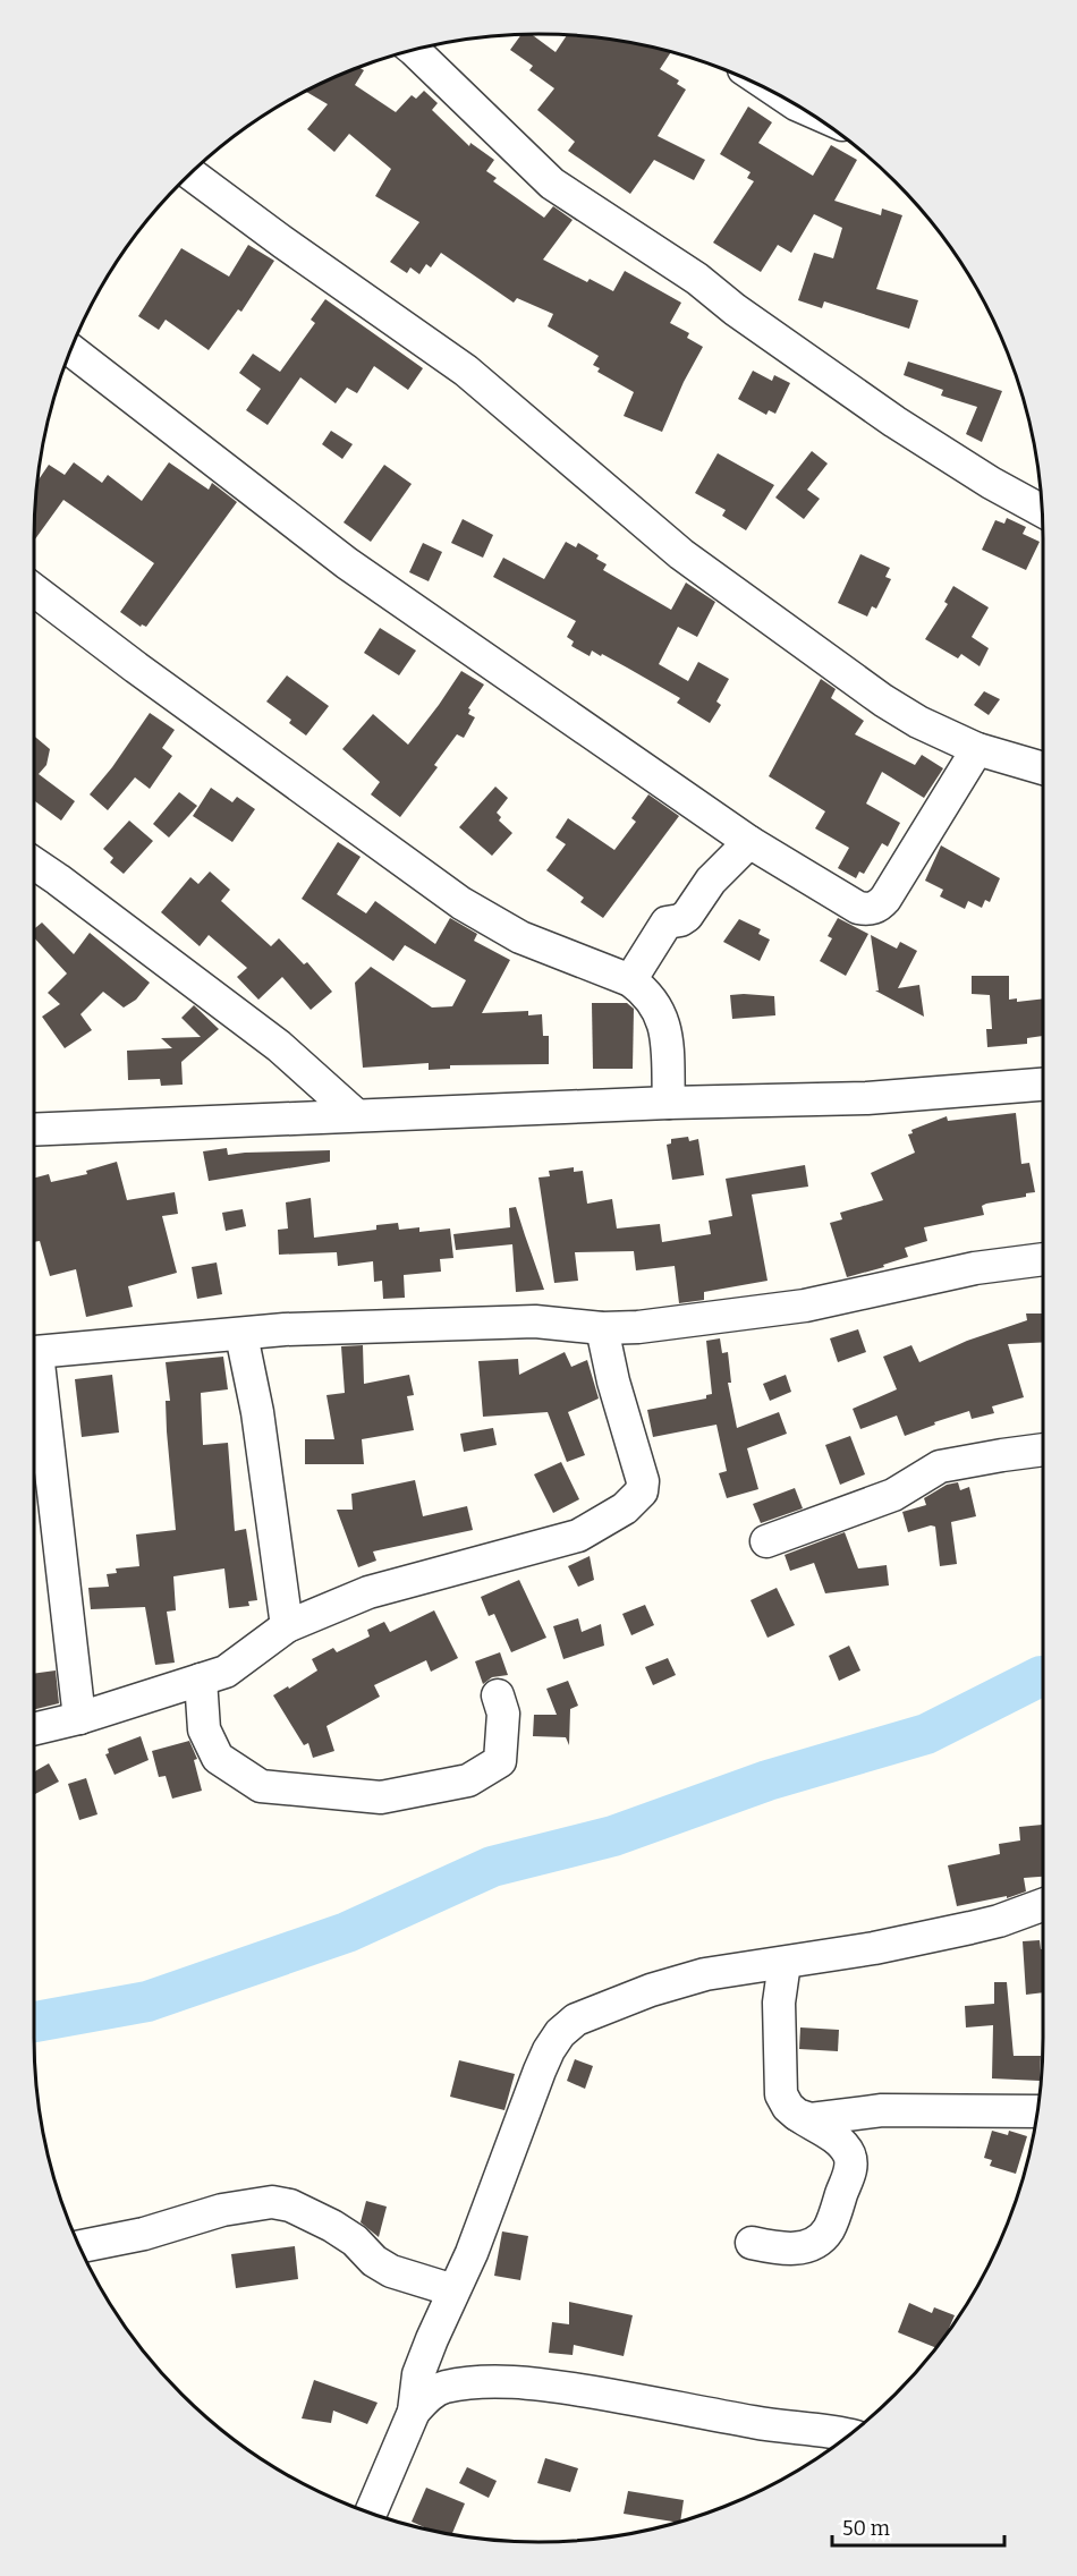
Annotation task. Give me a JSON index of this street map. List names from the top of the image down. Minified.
{"scale_bar":"50 m"}
